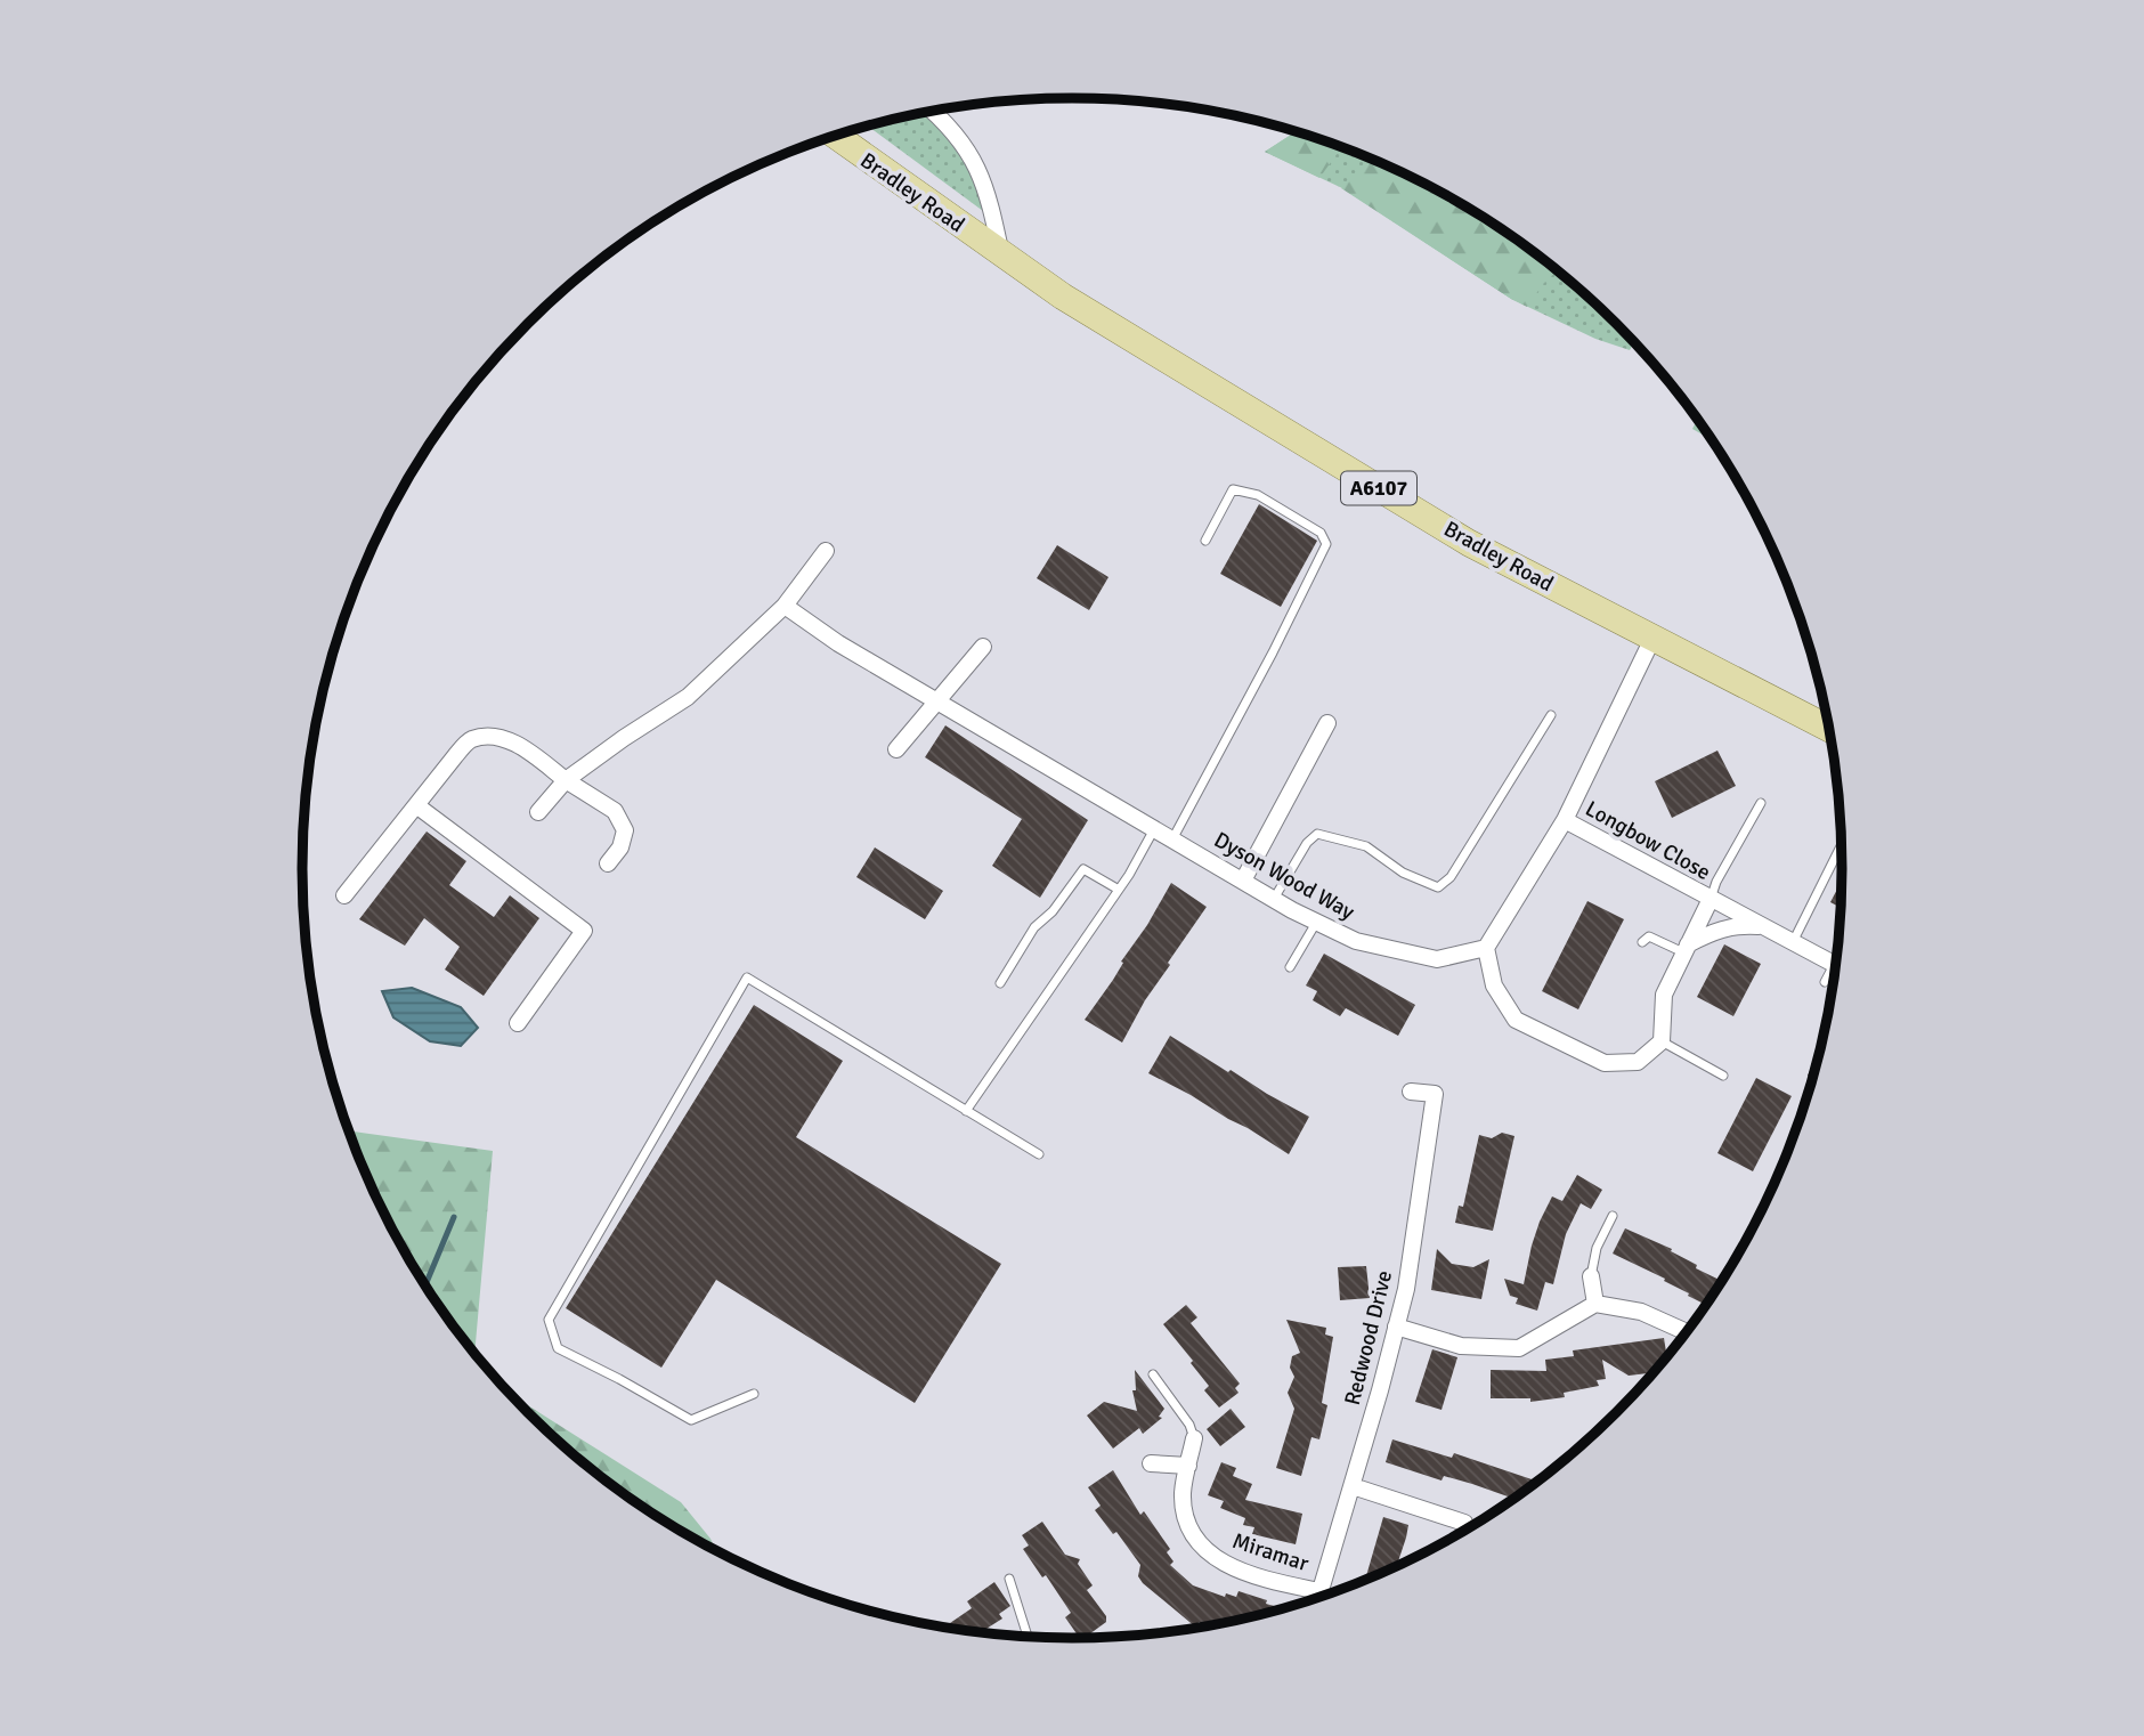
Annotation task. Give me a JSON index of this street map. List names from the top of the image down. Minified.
{"streets":{"main road":["Bradley Road","A6107"],"street":["Longbow Close","Dyson Wood Way","Redwood Drive","Miramar"]},"crossings":[["Redwood Drive","Miramar"]]}
